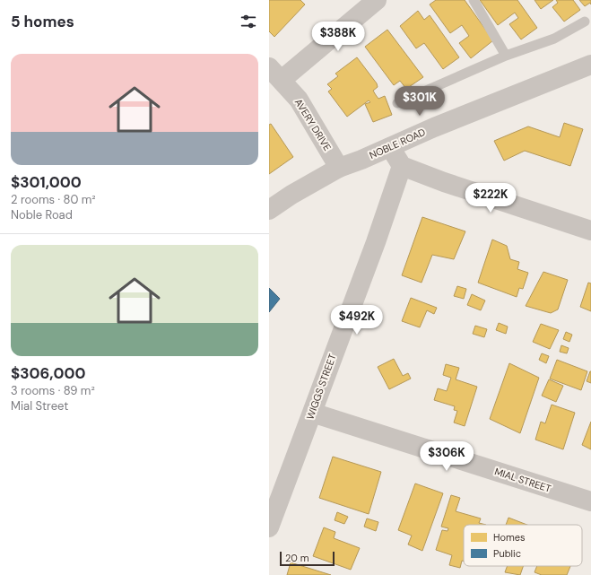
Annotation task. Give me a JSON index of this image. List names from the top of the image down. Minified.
{"streets":{"street":["AVERY DRIVE","NOBLE ROAD","WIGGS STREET","MIAL STREET"]},"crossings":[["AVERY DRIVE","NOBLE ROAD"],["WIGGS STREET","MIAL STREET"]],"legend":["Homes","Public"],"scale_bar":"20 m","page":{"heading":"5 homes","price":["$388K","$301K","$222K","$492K","$306K"],"list":[{"name":"$301,000","note":"2 rooms · 80 m² · Noble Road"},{"name":"$306,000","note":"3 rooms · 89 m² · Mial Street"}],"scale":"20 m"}}
